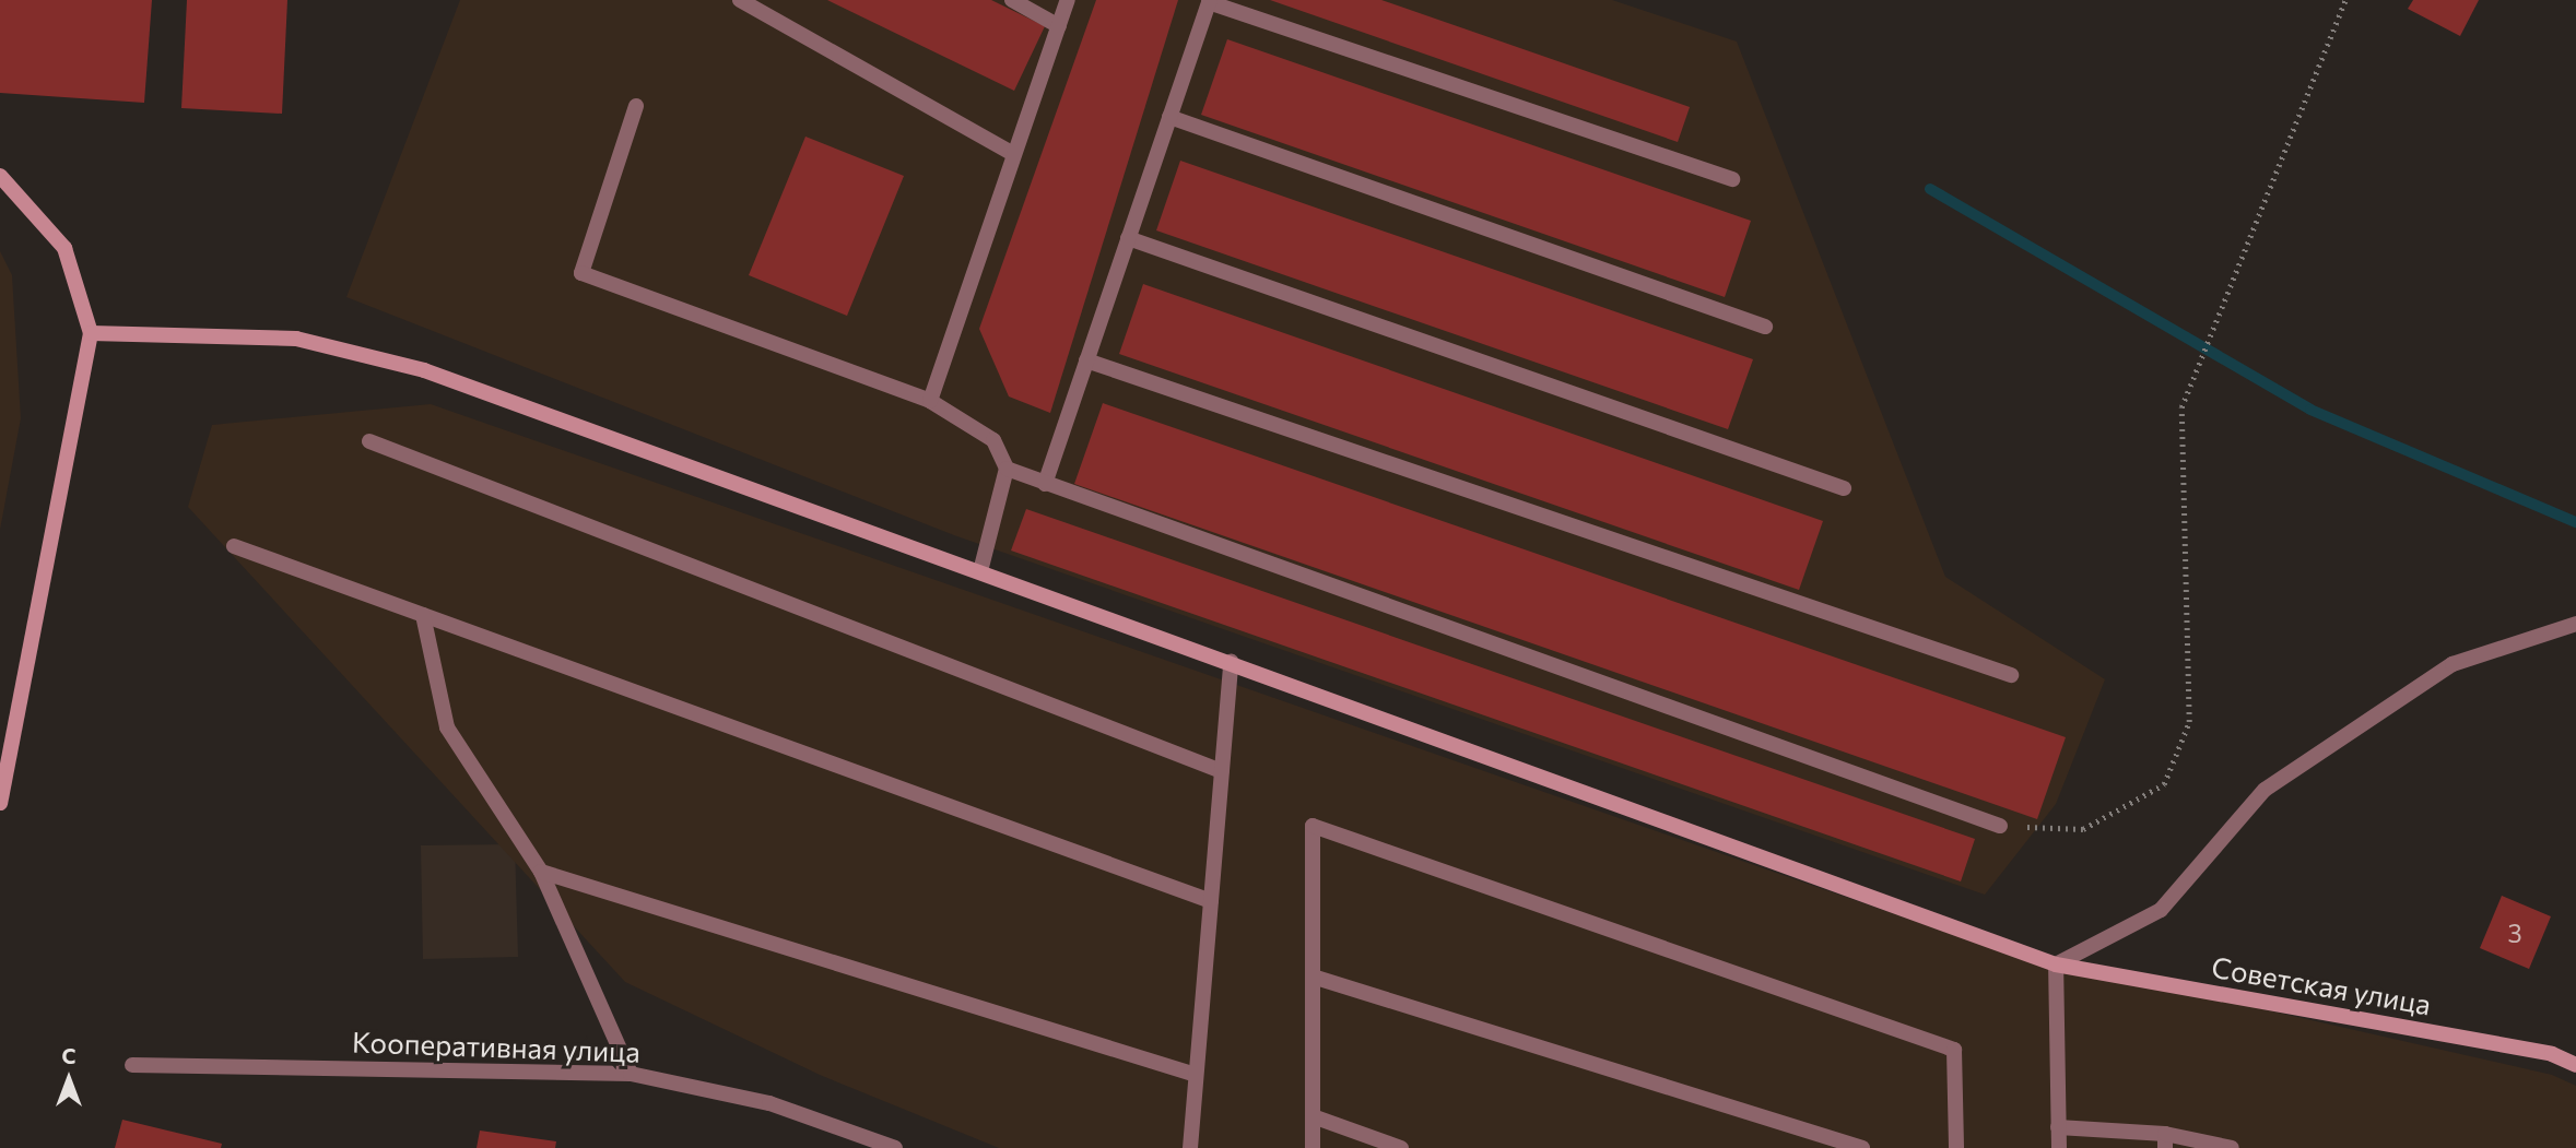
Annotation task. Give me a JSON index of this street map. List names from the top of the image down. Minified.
{"streets":{"main road":["Советская улица"],"street":["Кооперативная улица"]},"house_numbers":["3"],"north":"top"}
